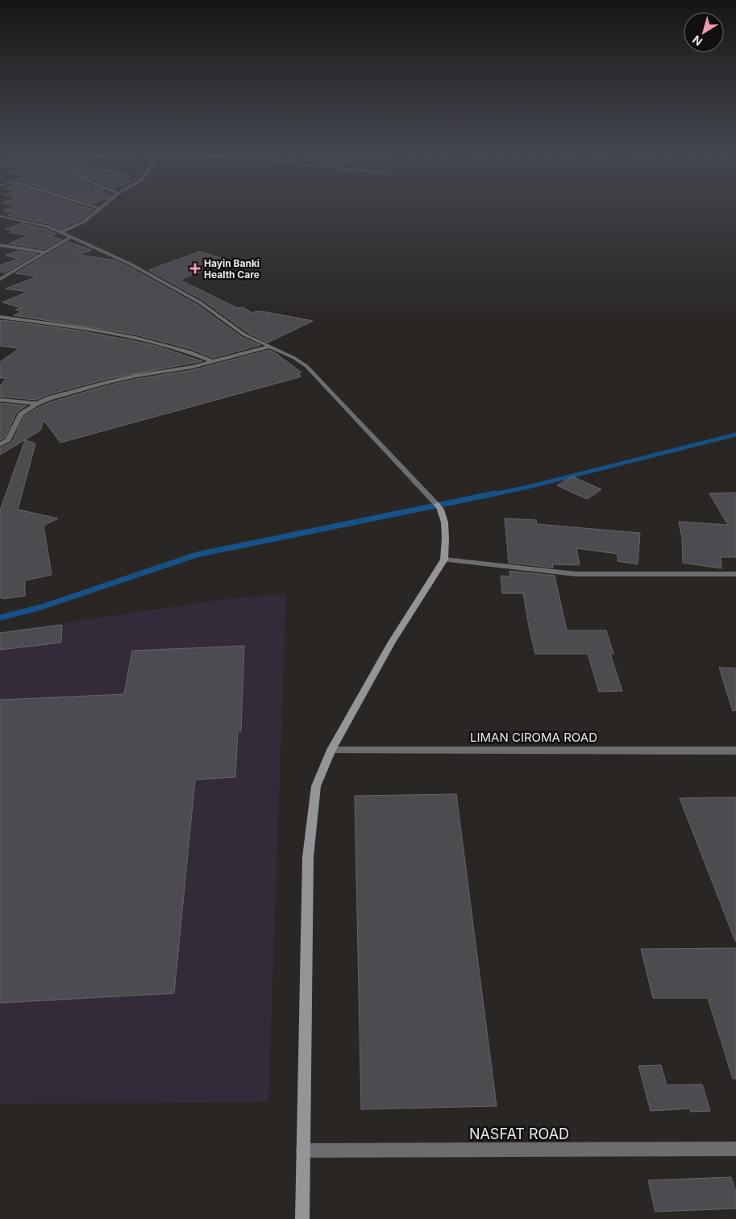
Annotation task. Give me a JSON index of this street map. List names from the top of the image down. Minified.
{"streets":{"street":["LIMAN CIROMA ROAD","NASFAT ROAD"]},"places":{"health":["Hayin Banki Health Care"]},"north":"bottom left"}
